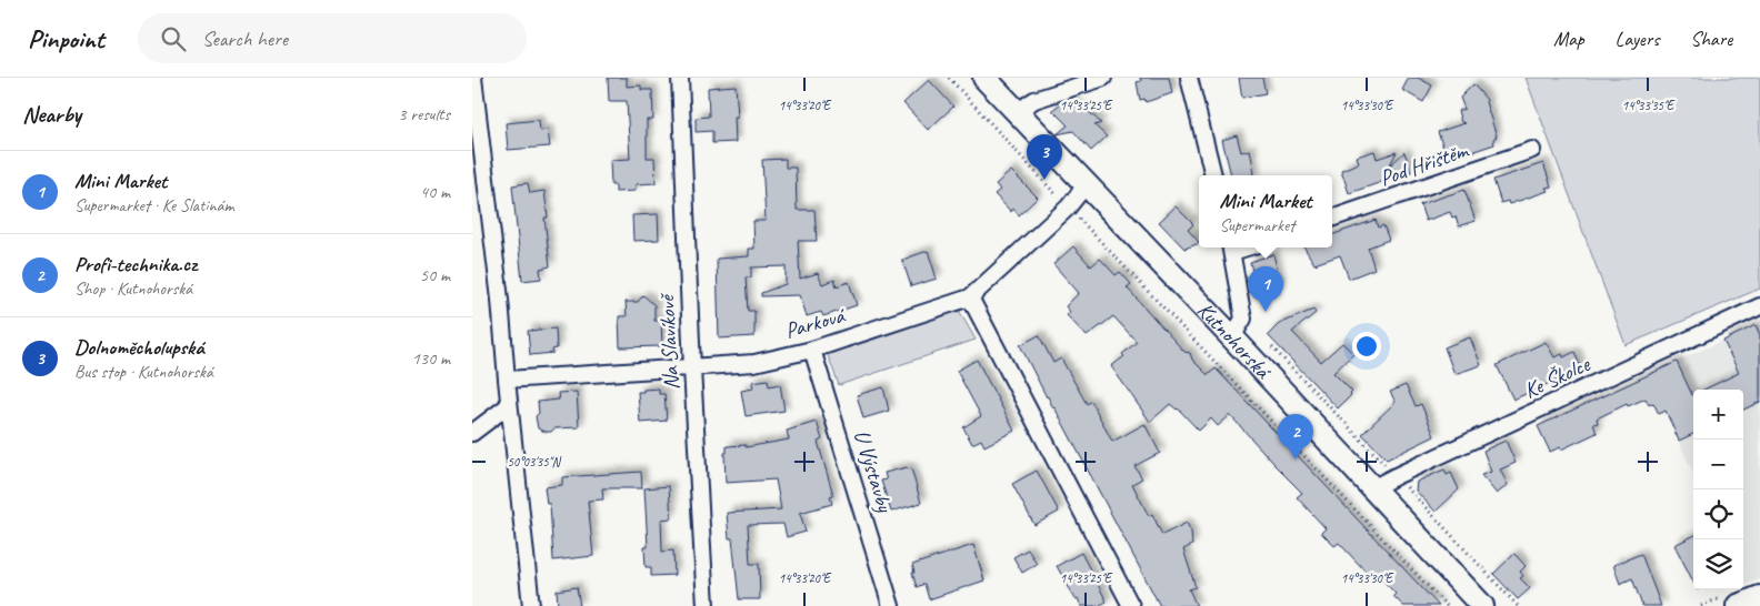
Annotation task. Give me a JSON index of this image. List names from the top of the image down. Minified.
{"streets":{"main road":["Kutnohorská"],"street":["Pod Hřištěm","Parková","Na Slavíkově","Ke Školce","U Výstavby"]},"crossings":[["Parková","Kutnohorská"],["Parková","Na Slavíkově"],["Parková","U Výstavby"],["Kutnohorská","Ke Školce"]],"page":{"header":"Pinpoint","search":"Search here","nav":["Map","Layers","Share"],"heading":["Nearby","3 results"],"pins":["3","1","2"],"list":[{"mark":"1","name":"Mini Market","note":"Supermarket · Ke Slatinám","value":"40 m"},{"mark":"2","name":"Profi-technika.cz","note":"Shop · Kutnohorská","value":"50 m"},{"mark":"3","name":"Dolnoměcholupská","note":"Bus stop · Kutnohorská","value":"130 m"}],"popup":["Mini Market","Supermarket"],"map_buttons":["+","−"]},"coordinates":["14°33'20\"E","14°33'25\"E","14°33'30\"E","14°33'35\"E","50°03'35\"N"]}
